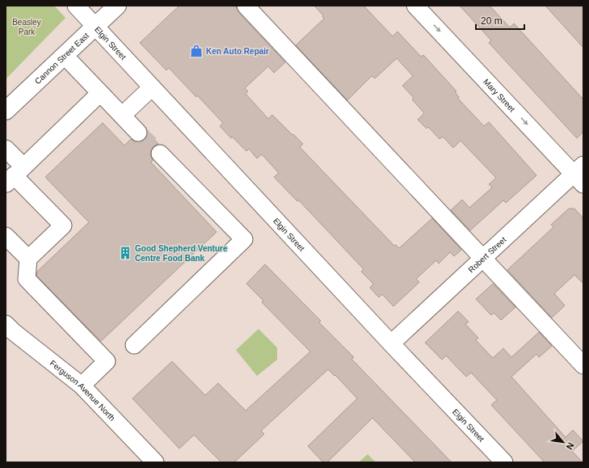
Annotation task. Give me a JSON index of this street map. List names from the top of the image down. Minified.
{"streets":{"main road":["Cannon Street East"],"street":["Elgin Street","Mary Street","Robert Street","Ferguson Avenue North"]},"crossings":[["Elgin Street","Cannon Street East"],["Elgin Street","Robert Street"],["Mary Street","Robert Street"]],"parks":["Beasley Park"],"places":{"shop":["Ken Auto Repair"],"building":["Good Shepherd Venture Centre Food Bank"]},"scale_bar":"20 m","north":"bottom right"}
